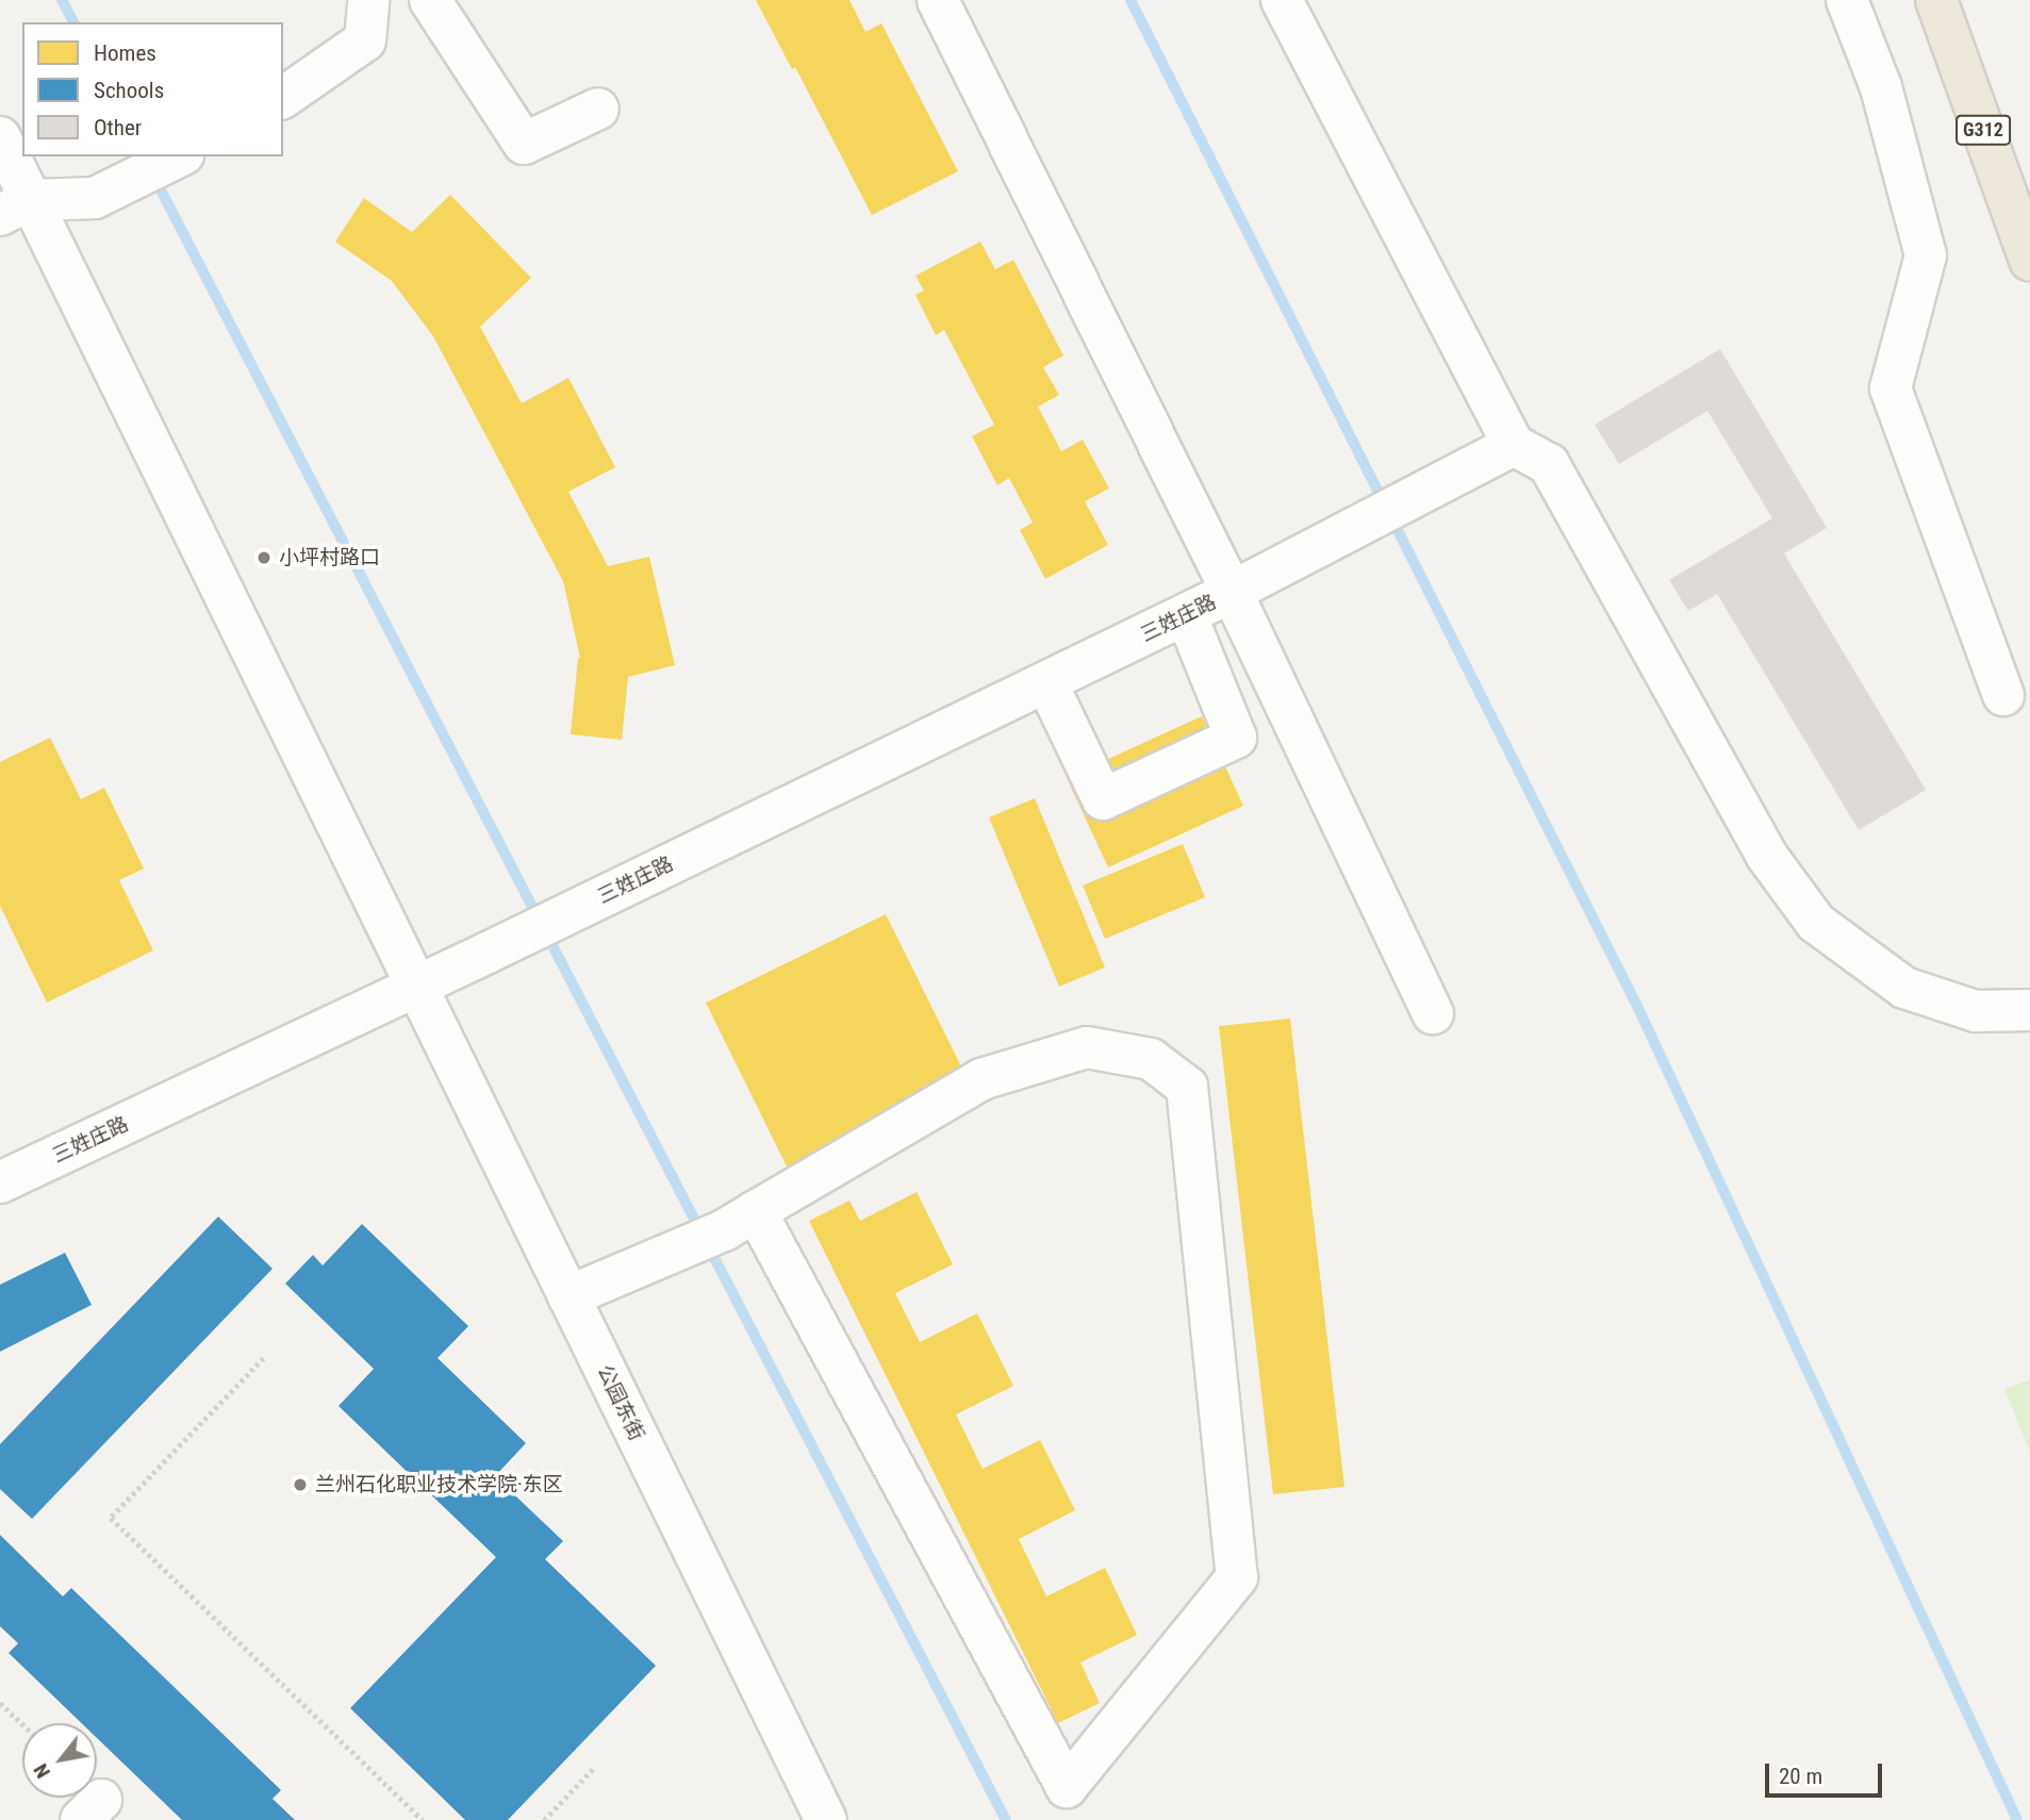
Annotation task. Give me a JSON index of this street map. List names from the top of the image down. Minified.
{"streets":{"highway":["G312"],"street":["三姓庄路","公园东街"]},"crossings":[["三姓庄路","公园东街"]],"places":["小坪村路口","兰州石化职业技术学院·东区"],"legend":["Homes","Schools","Other"],"scale_bar":"20 m","north":"bottom left"}
